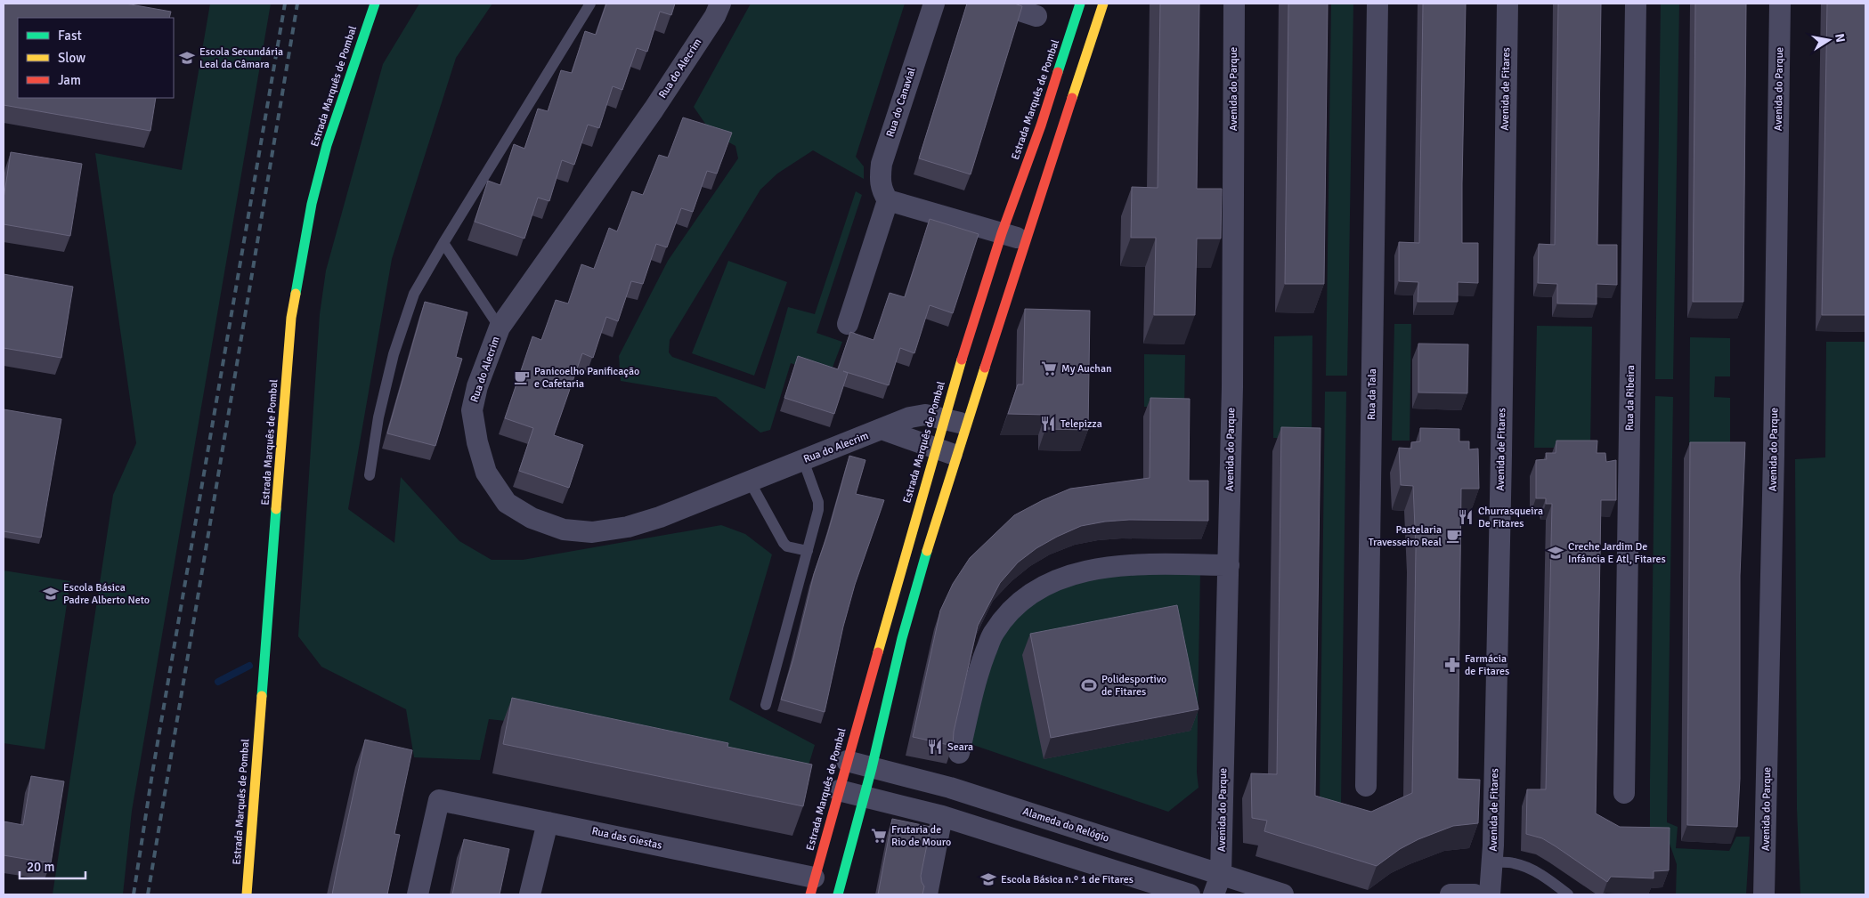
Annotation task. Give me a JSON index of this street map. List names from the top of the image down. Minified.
{"streets":{"street":["Rua do Alecrim","Estrada Marquês de Pombal","Avenida do Parque","Avenida de Fitares","Rua do Canavial","Rua da Tala","Rua da Ribeira","Alameda do Relógio","Rua das Giestas"]},"crossings":[["Rua do Alecrim","Estrada Marquês de Pombal"],["Estrada Marquês de Pombal","Alameda do Relógio"],["Estrada Marquês de Pombal","Rua das Giestas"],["Avenida do Parque","Alameda do Relógio"]],"places":{"school or university":["Escola Secundária Leal da Câmara","Creche Jardim De Infáncia E Atl, Fitares","Escola Básica Padre Alberto Neto","Escola Básica n.º 1 de Fitares"],"supermarket":["My Auchan","Frutaria de Rio de Mouro"],"cafe":["Panicoelho Panificação e Cafetaria","Pastelaria Travesseiro Real"],"restaurant":["Telepizza","Churrasqueira De Fitares","Seara"],"pharmacy":["Farmácia de Fitares"],"sports":["Polidesportivo de Fitares"]},"legend":["Fast","Slow","Jam"],"scale_bar":"20 m","north":"right"}
